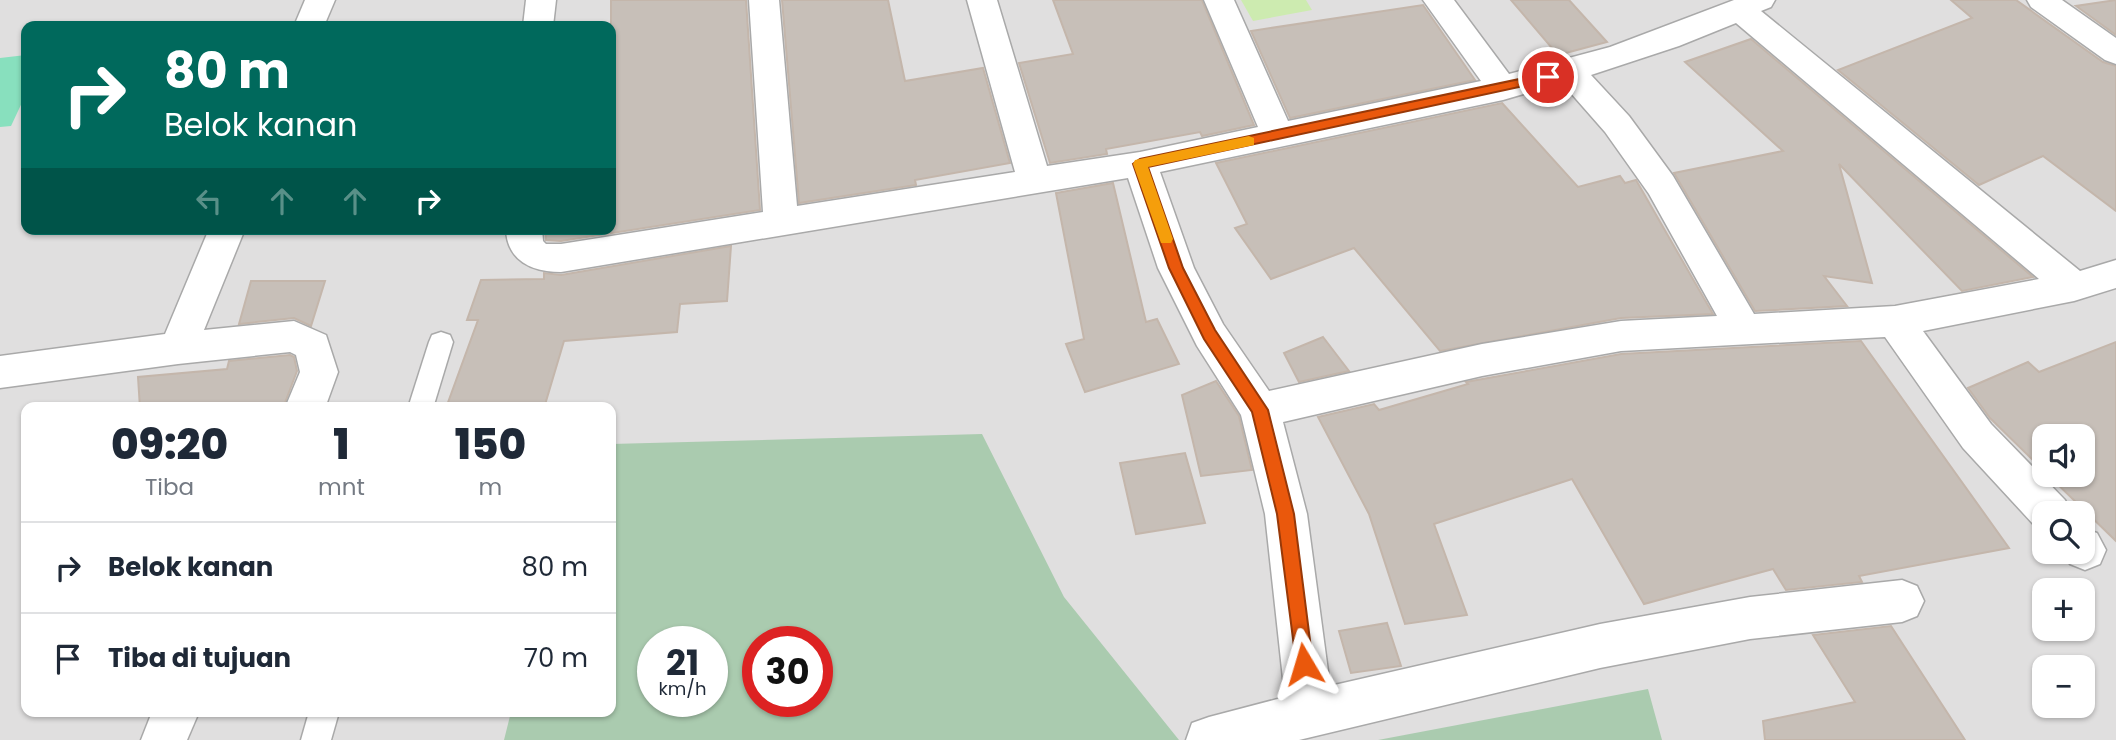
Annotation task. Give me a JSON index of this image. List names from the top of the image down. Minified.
{"page":{"turn":["80 m","Belok kanan"],"eta":["09:20","Tiba","1","mnt","150","m"],"map_buttons":["+","−"],"list":[{"name":"Belok kanan","value":"80 m"},{"name":"Tiba di tujuan","value":"70 m"}],"speed":"21 km/h","limit":"30"}}
